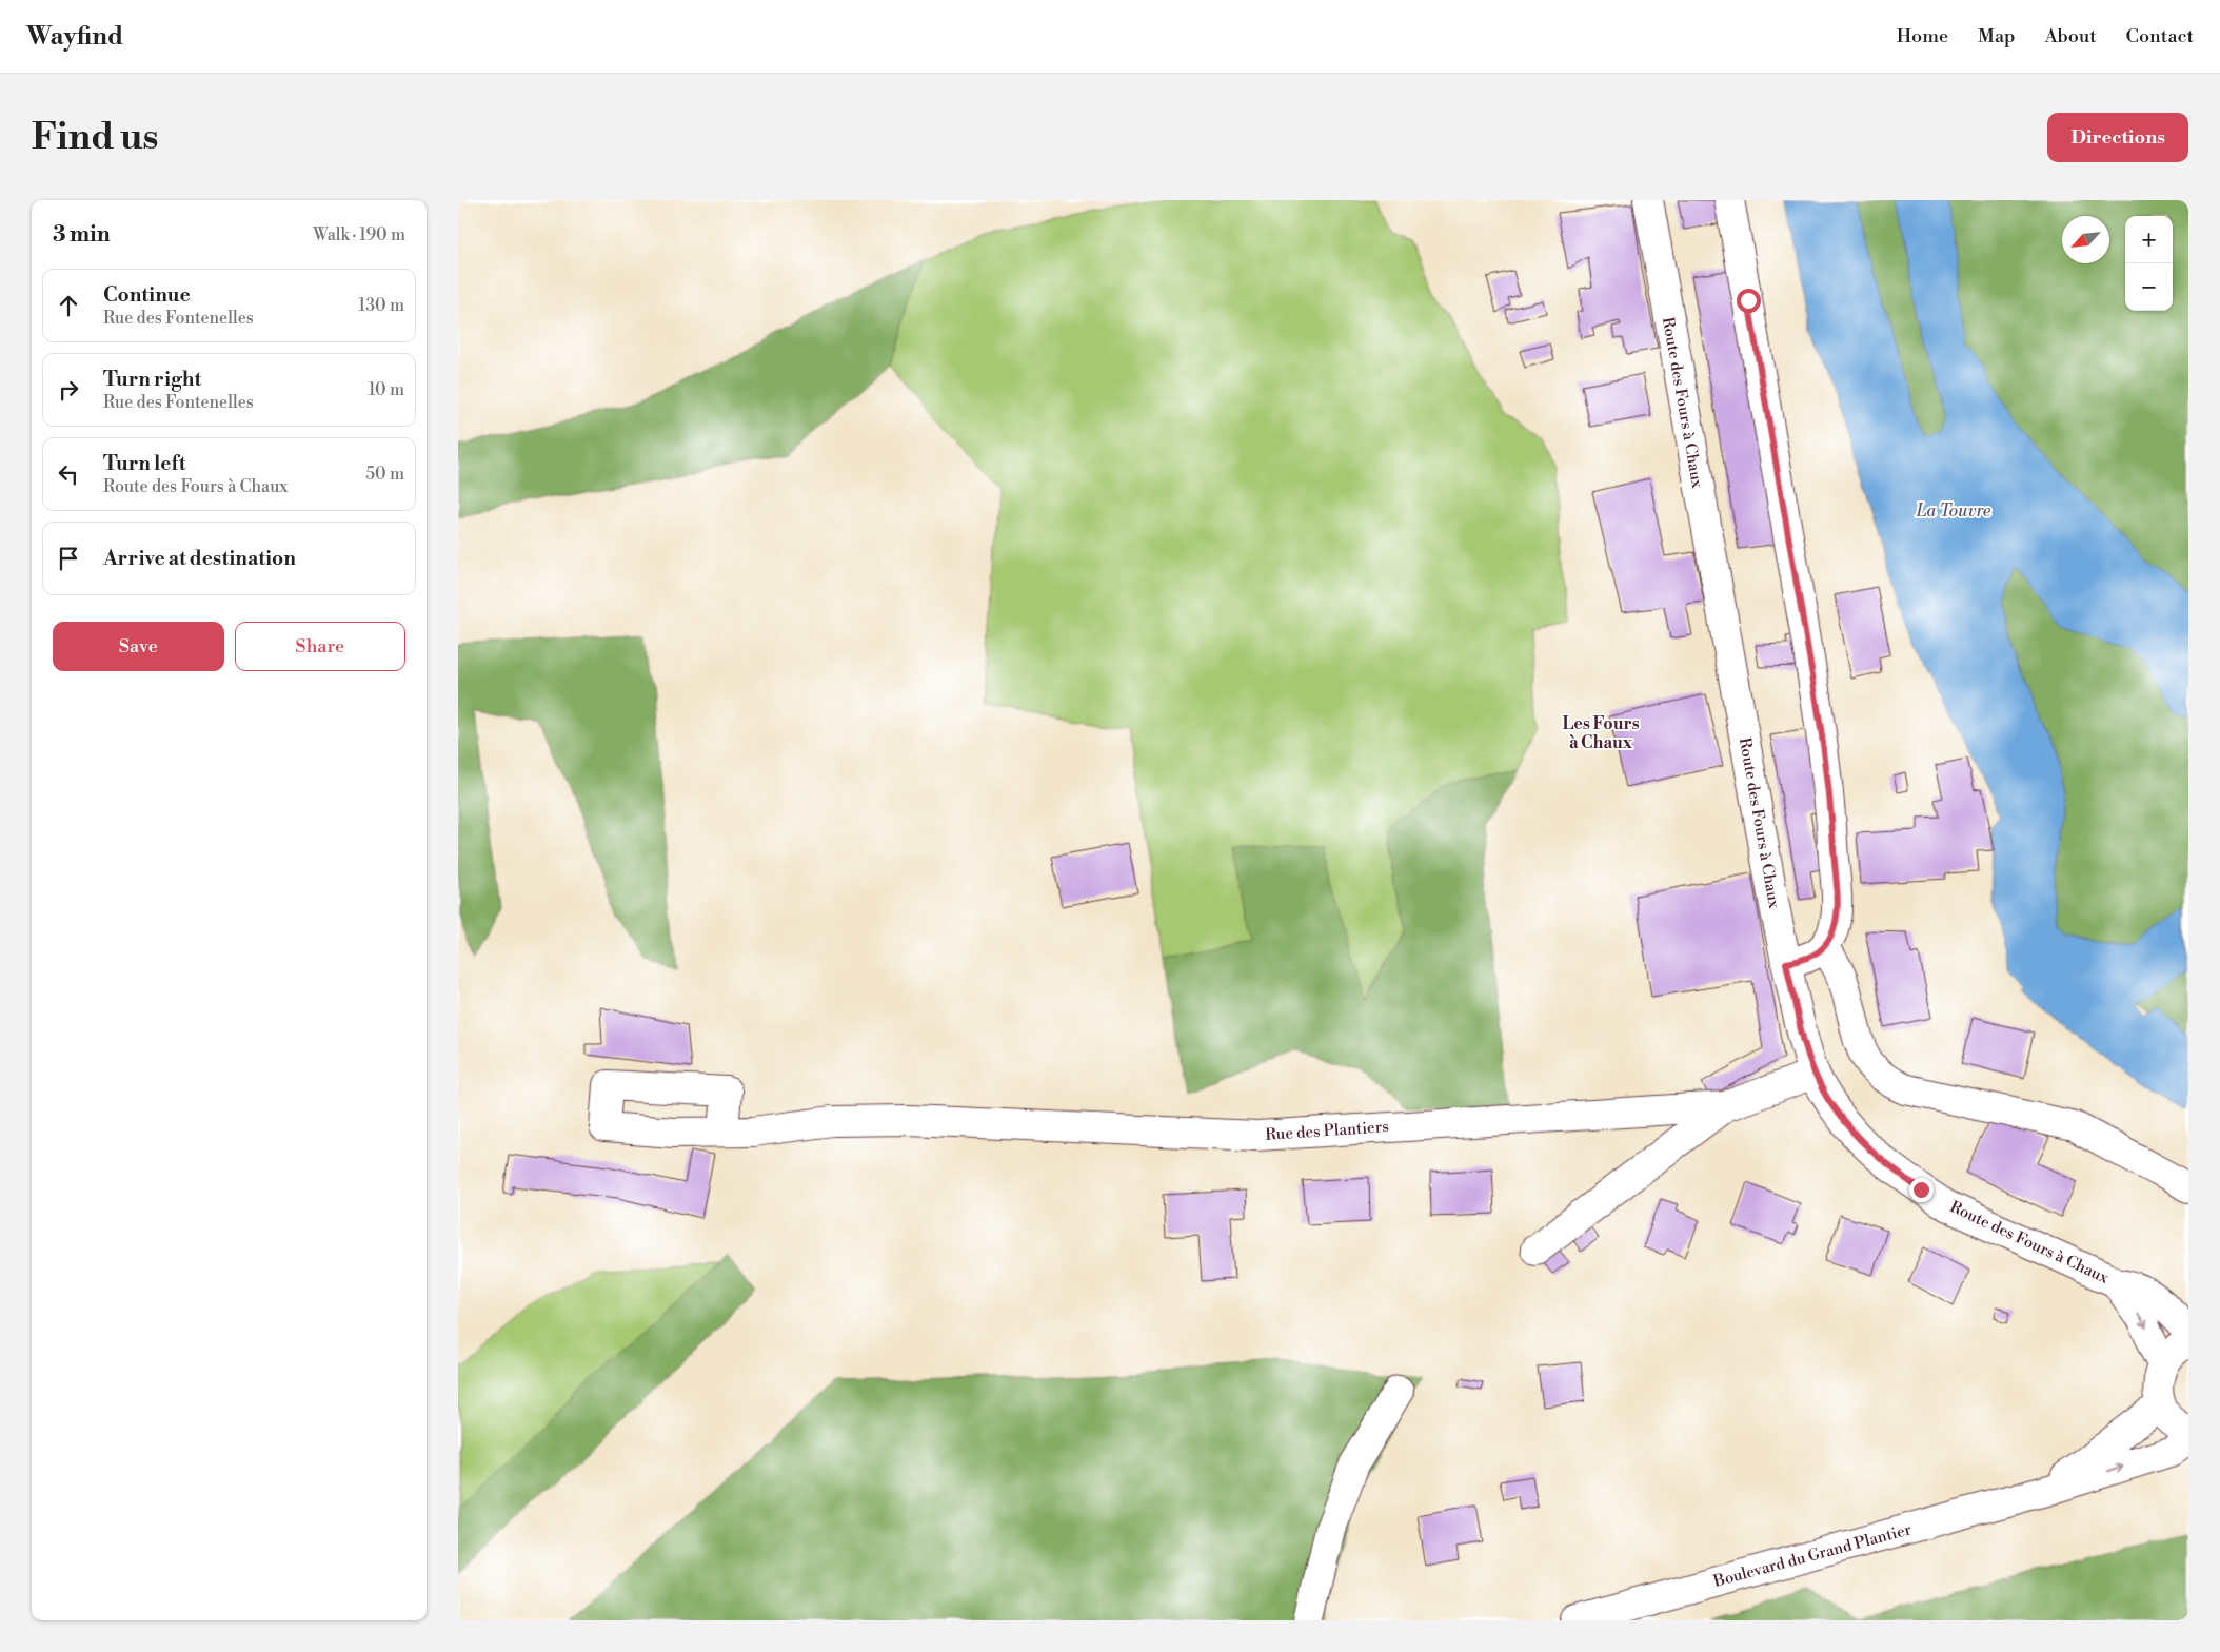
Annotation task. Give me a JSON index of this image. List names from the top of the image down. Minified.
{"streets":{"street":["Route des Fours à Chaux","Rue des Plantiers","Boulevard du Grand Plantier"]},"crossings":[["Route des Fours à Chaux","Rue des Plantiers"]],"districts":["Les Fours à Chaux"],"water":["La Touvre"],"north":"bottom left","page":{"header":"Wayfind","nav":["Home","Map","About","Contact"],"buttons":["Directions",["Save","Share"]],"title":"Find us","heading":["3 min","Walk · 190 m"],"map_buttons":["+","−"],"list":[["Continue","Rue des Fontenelles","130 m"],["Turn right","Rue des Fontenelles","10 m"],["Turn left","Route des Fours à Chaux","50 m"],"Arrive at destination"]}}
